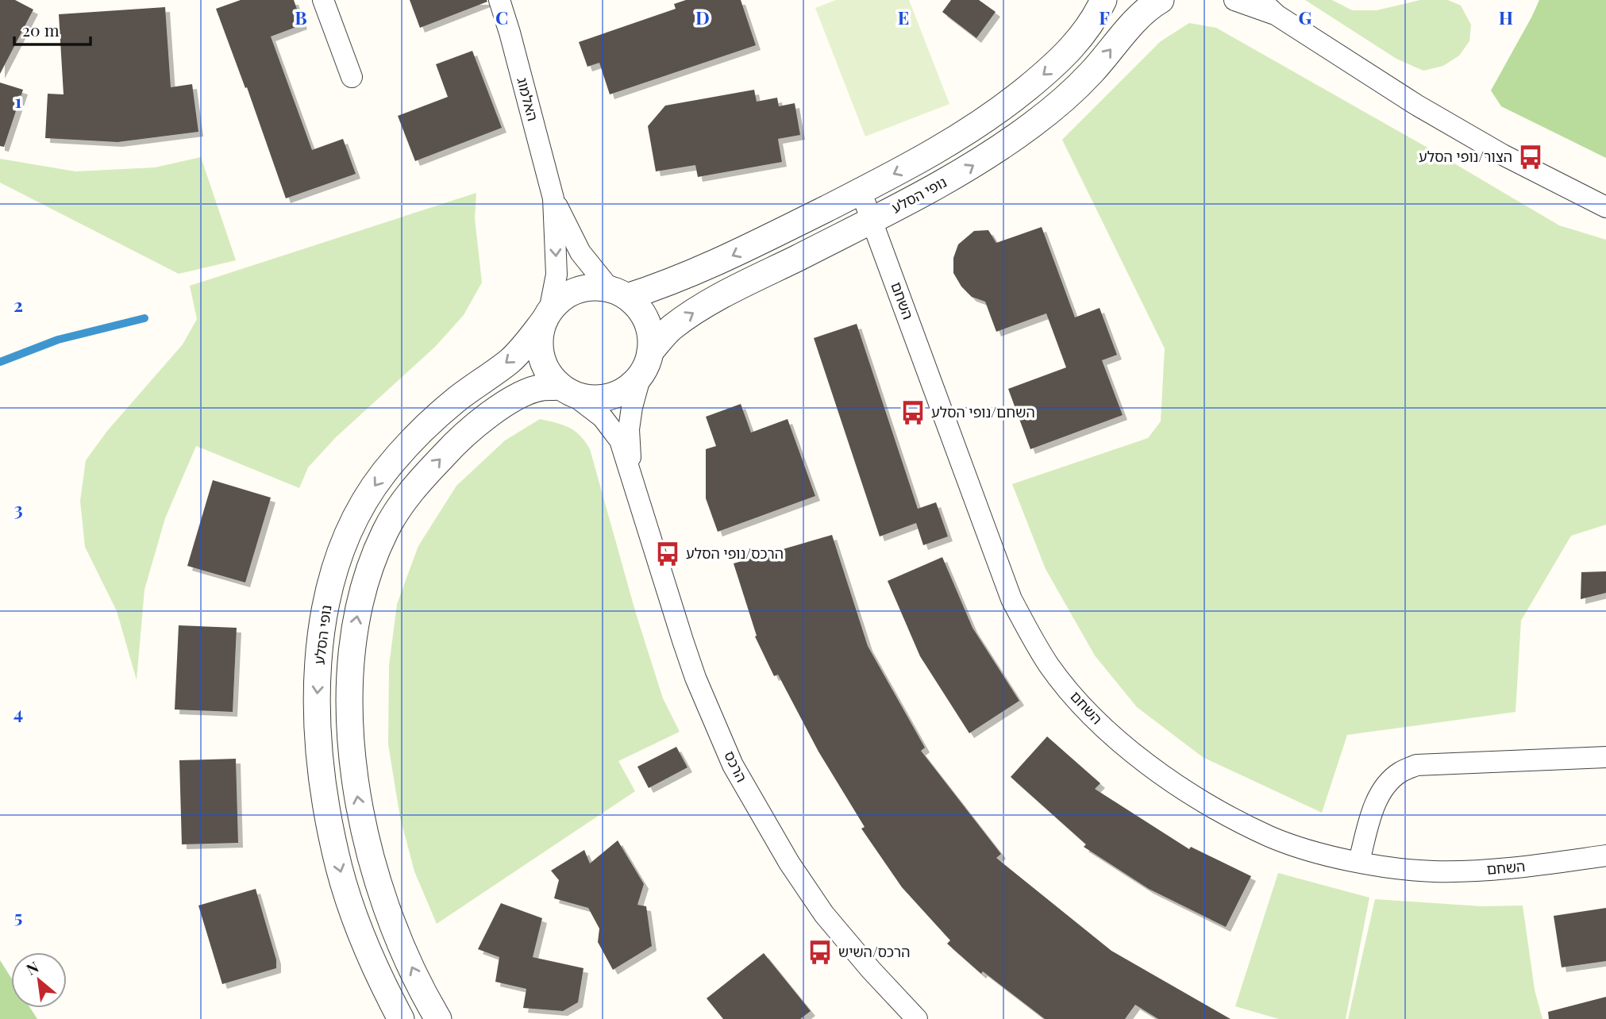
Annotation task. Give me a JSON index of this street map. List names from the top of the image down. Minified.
{"streets":{"street":["האלמוג","נופי הסלע","השחם","הרכס"]},"crossings":[["האלמוג","נופי הסלע"],["האלמוג","הרכס"],["נופי הסלע","השחם"],["נופי הסלע","הרכס"]],"places":{"bus stop":["הצור/נופי הסלע","השחם/נופי הסלע","הרכס/נופי הסלע","הרכס/השיש"]},"scale_bar":"20 m","north":"top left","grid":{"columns":["B","C","D","E","F","G","H"],"rows":["1","2","3","4","5"]}}
